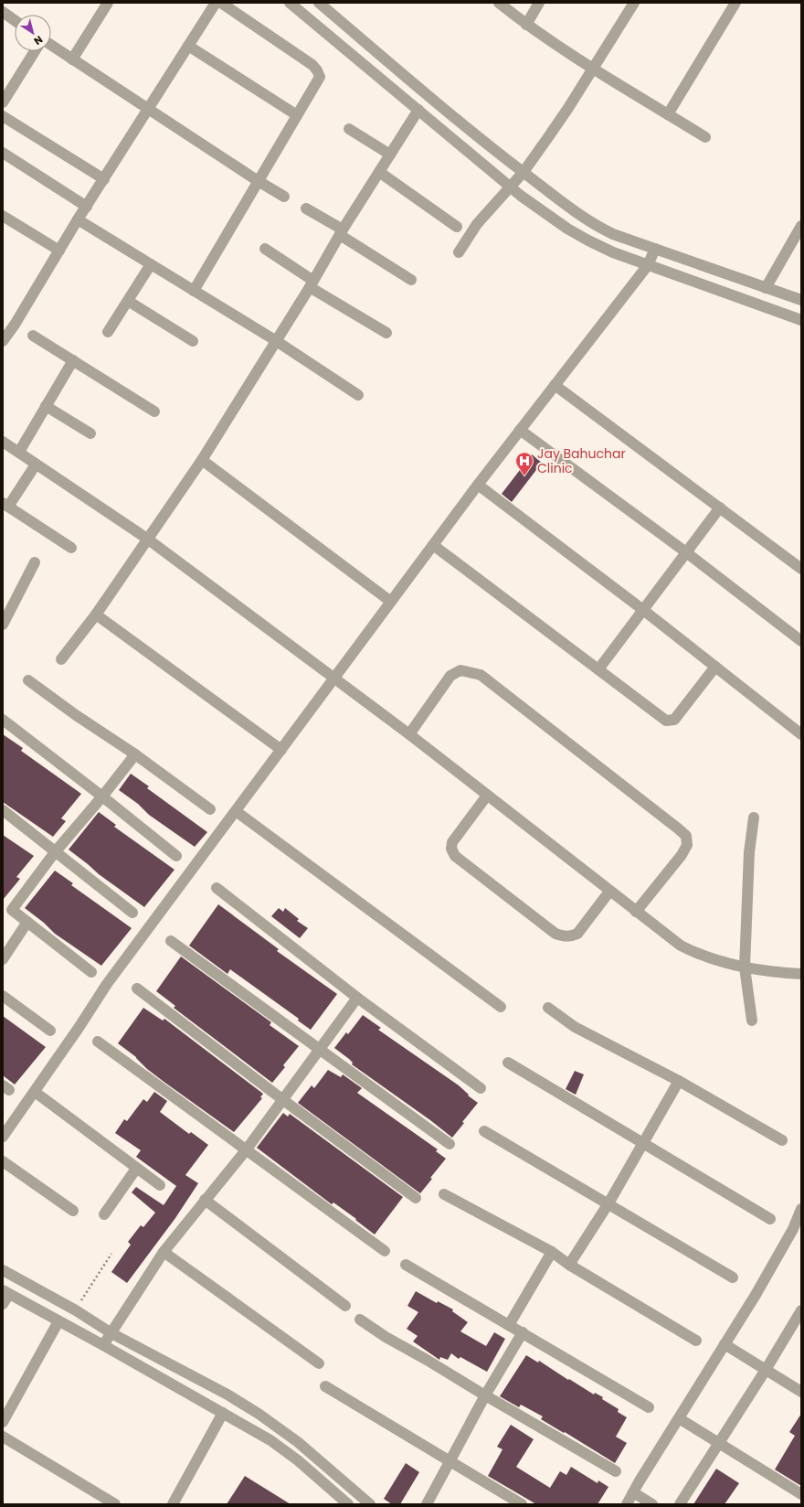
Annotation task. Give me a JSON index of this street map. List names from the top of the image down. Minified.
{"places":{"hospital":["Jay Bahuchar Clinic"]},"north":"bottom right"}
